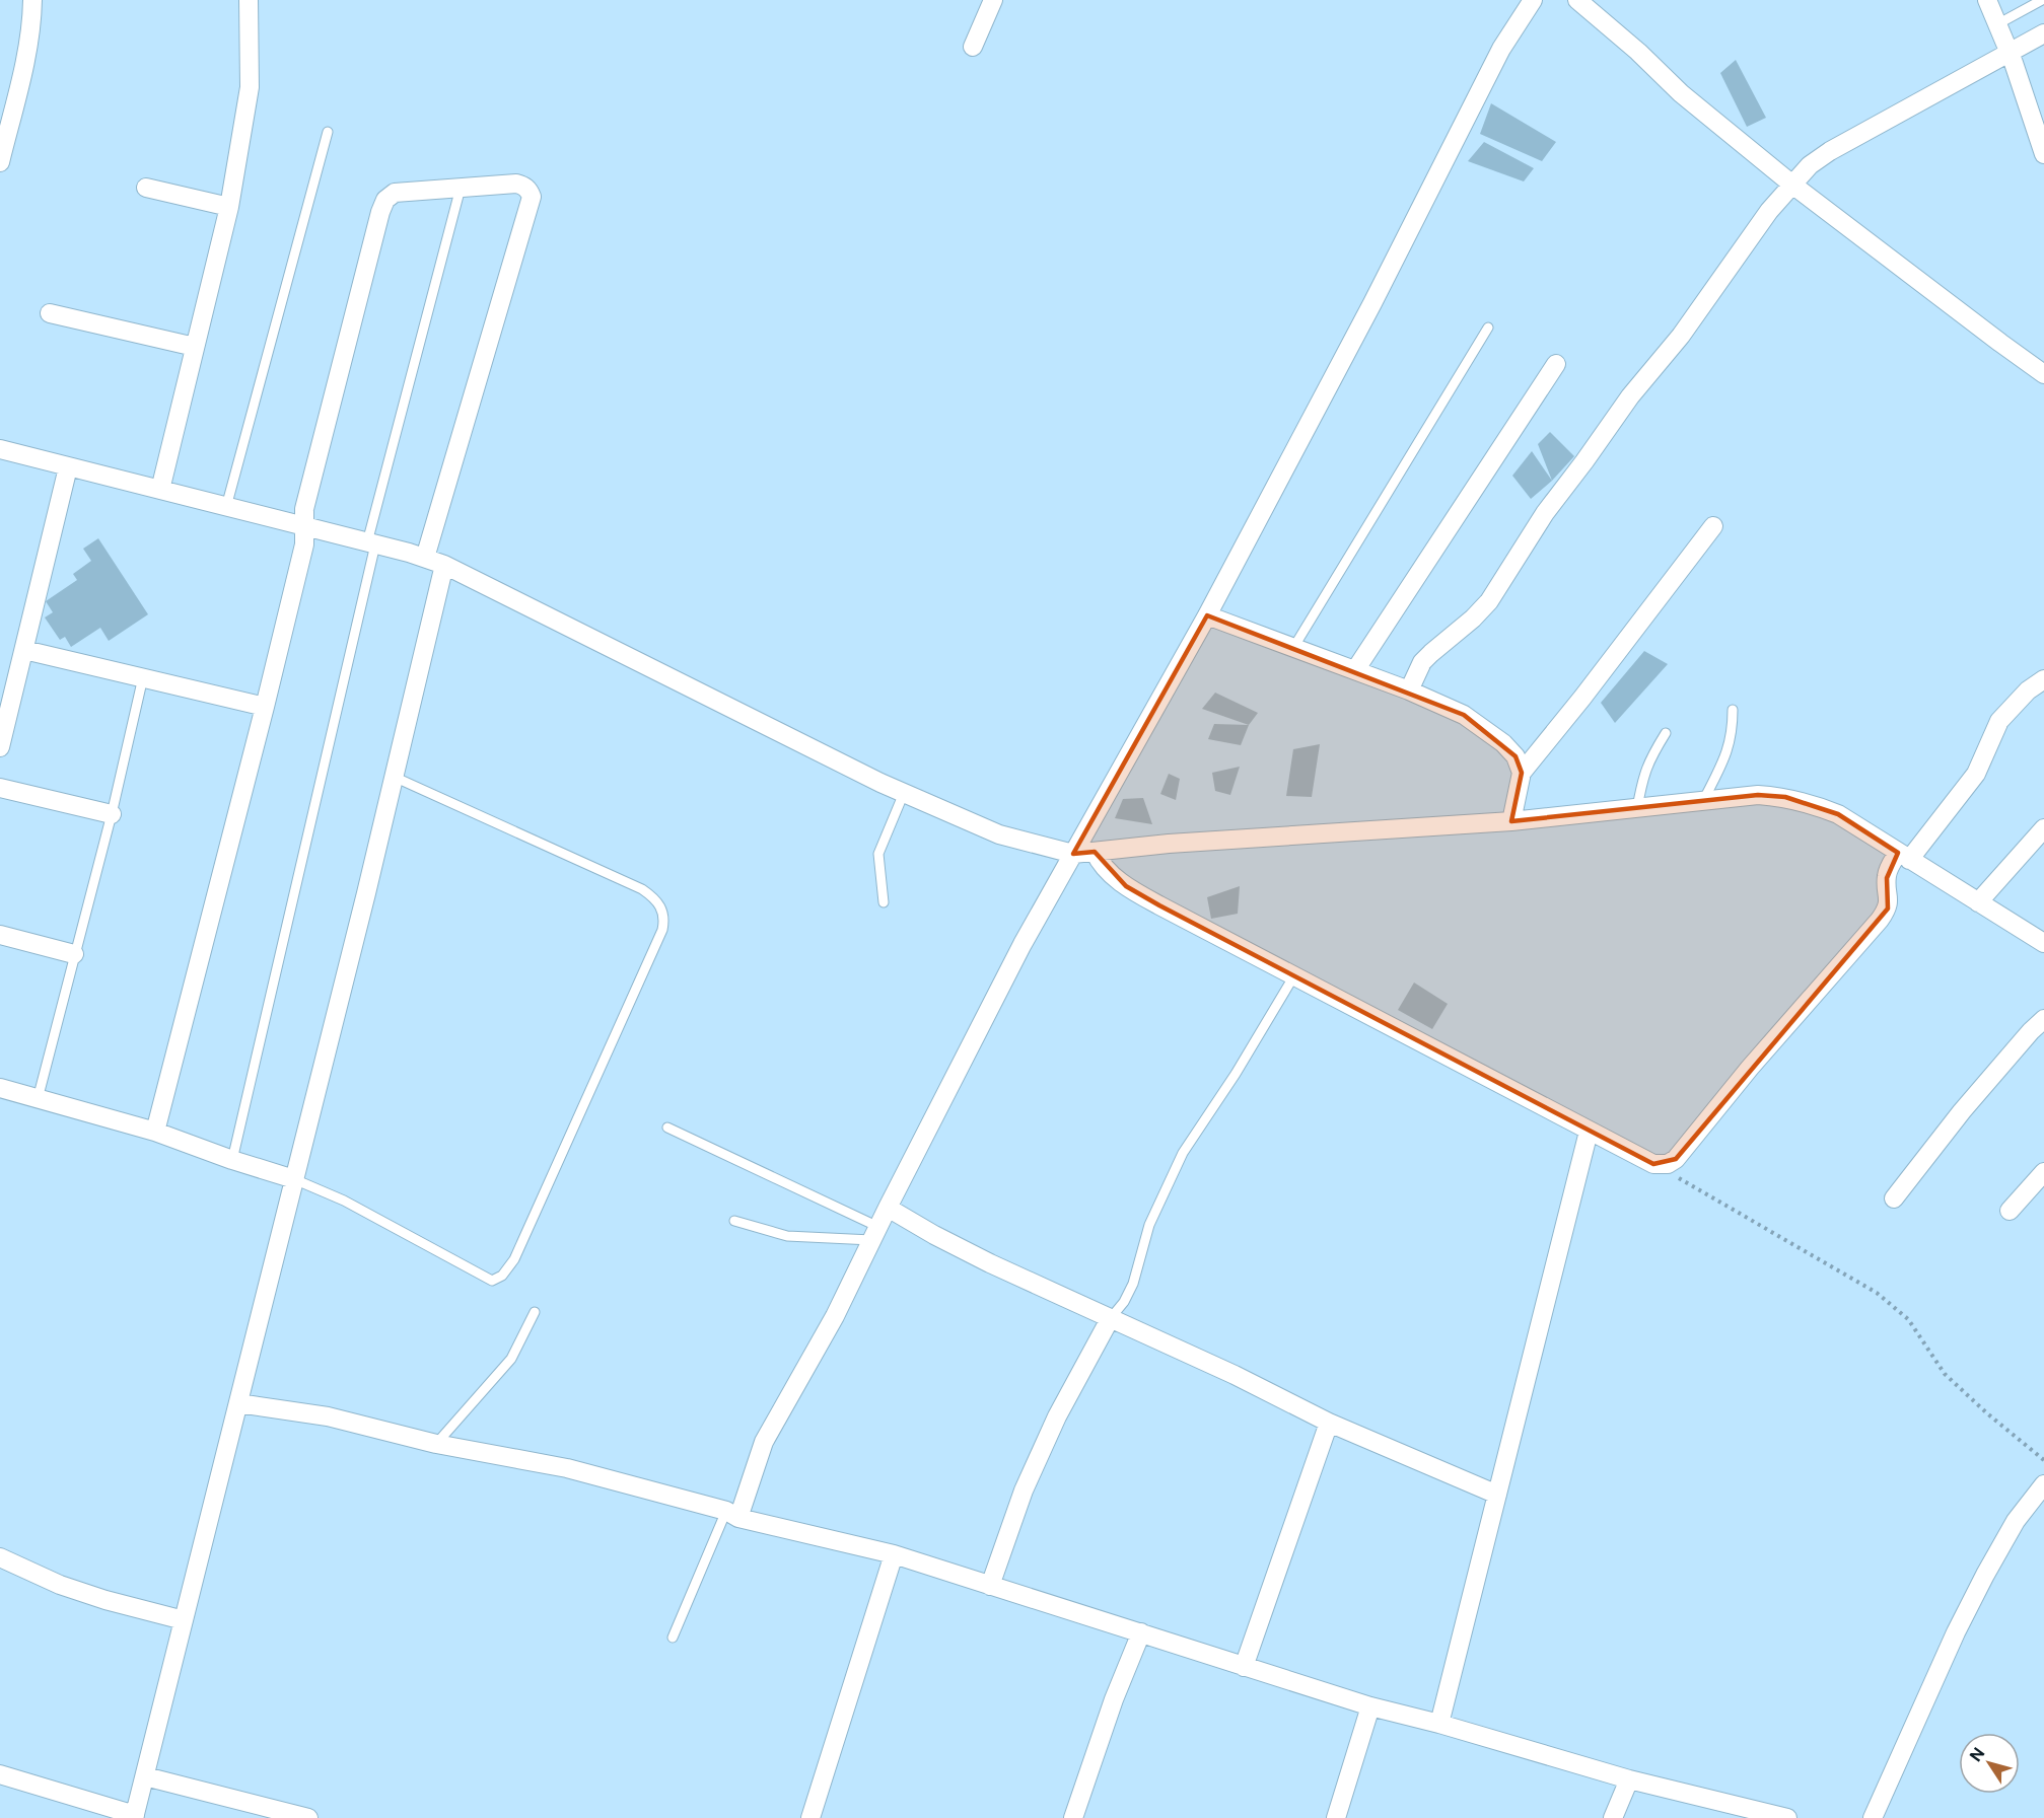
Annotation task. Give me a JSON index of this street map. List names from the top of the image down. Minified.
{"north":"top left"}
